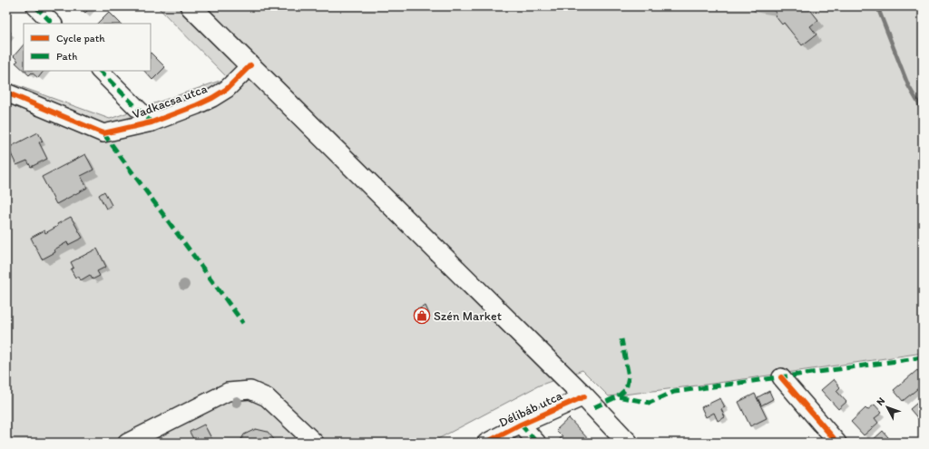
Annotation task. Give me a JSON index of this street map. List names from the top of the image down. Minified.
{"streets":{"street":["Vadkacsa utca","Délibáb utca"]},"places":{"shop":["Szén Market"]},"legend":["Cycle path","Path"],"north":"top left"}
